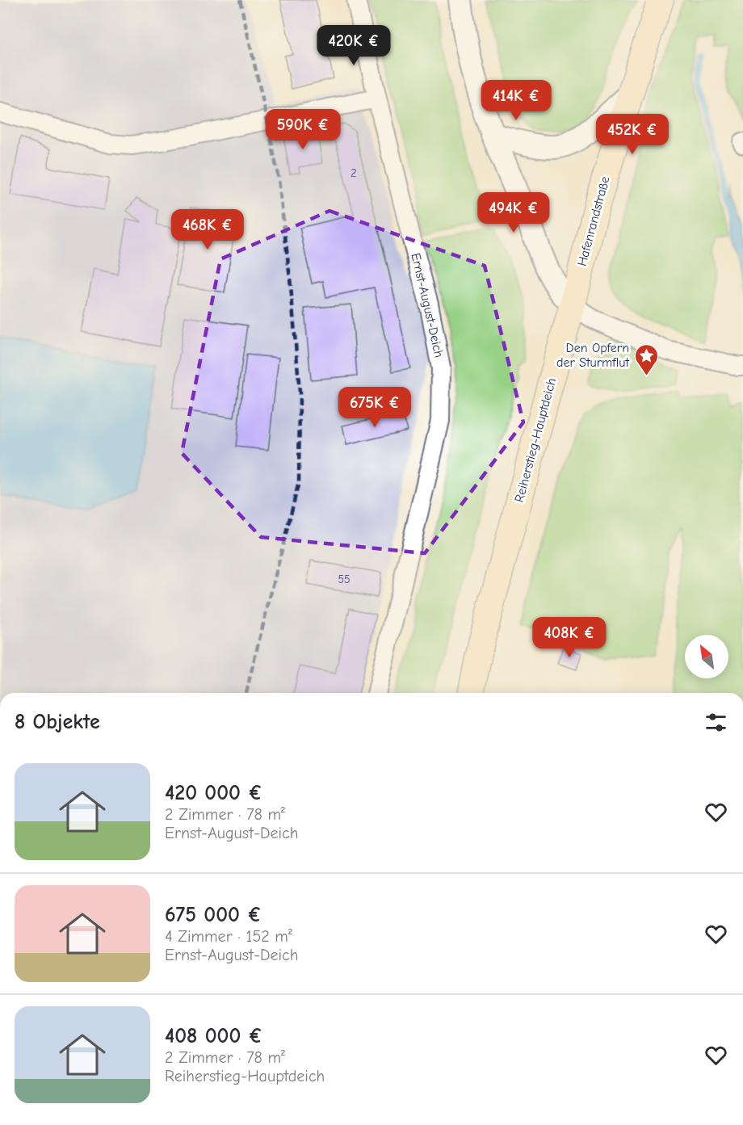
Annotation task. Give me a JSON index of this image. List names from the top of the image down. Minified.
{"streets":{"main road":["Hafenrandstraße","Reiherstieg-Hauptdeich"],"street":["Ernst-August-Deich"]},"crossings":[["Hafenrandstraße","Reiherstieg-Hauptdeich"]],"places":{"place":["Den Opfern der Sturmflut"]},"house_numbers":["2","55"],"north":"top left","page":{"price":["420K €","414K €","590K €","452K €","494K €","468K €","675K €","408K €"],"heading":"8 Objekte","list":[{"name":"420 000 €","note":"2 Zimmer · 78 m² · Ernst-August-Deich"},{"name":"675 000 €","note":"4 Zimmer · 152 m² · Ernst-August-Deich"},{"name":"408 000 €","note":"2 Zimmer · 78 m² · Reiherstieg-Hauptdeich"}]}}
